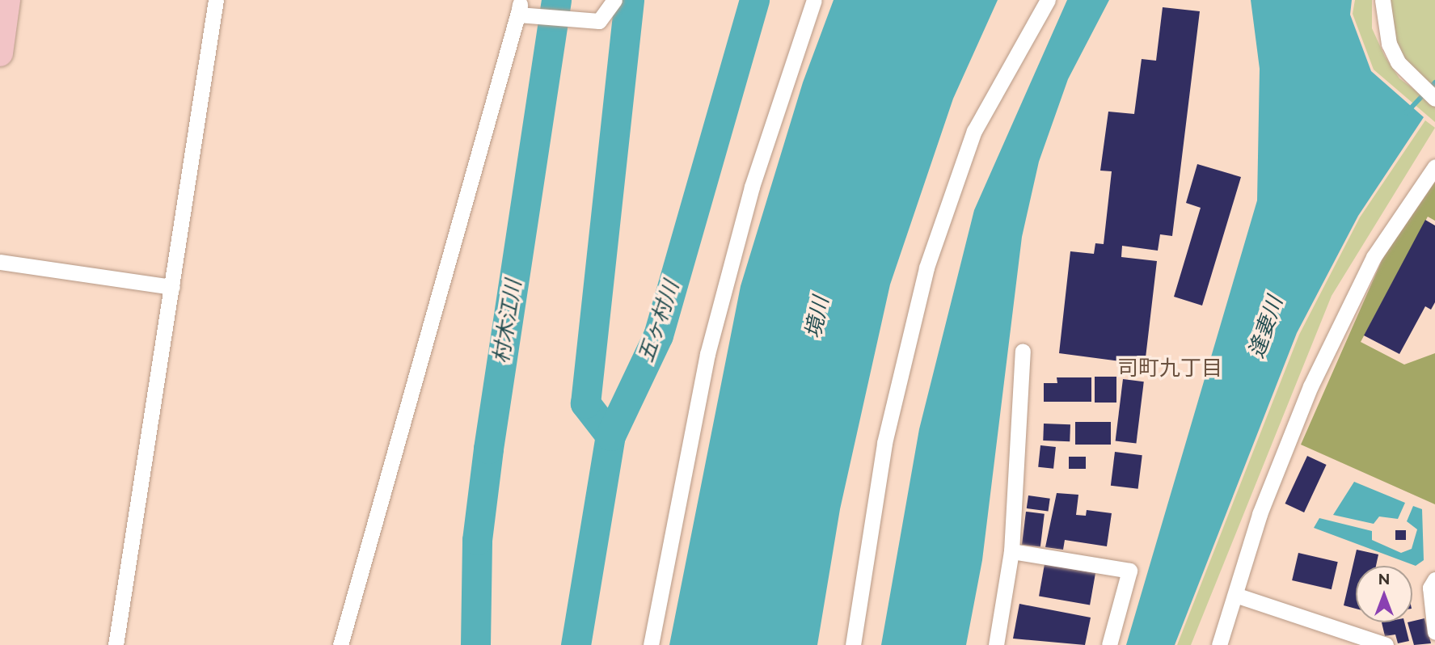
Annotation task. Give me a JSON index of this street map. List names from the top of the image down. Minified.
{"districts":["司町九丁目"],"water":["境川","村木江川","五ヶ村川","逢妻川"],"north":"top"}
